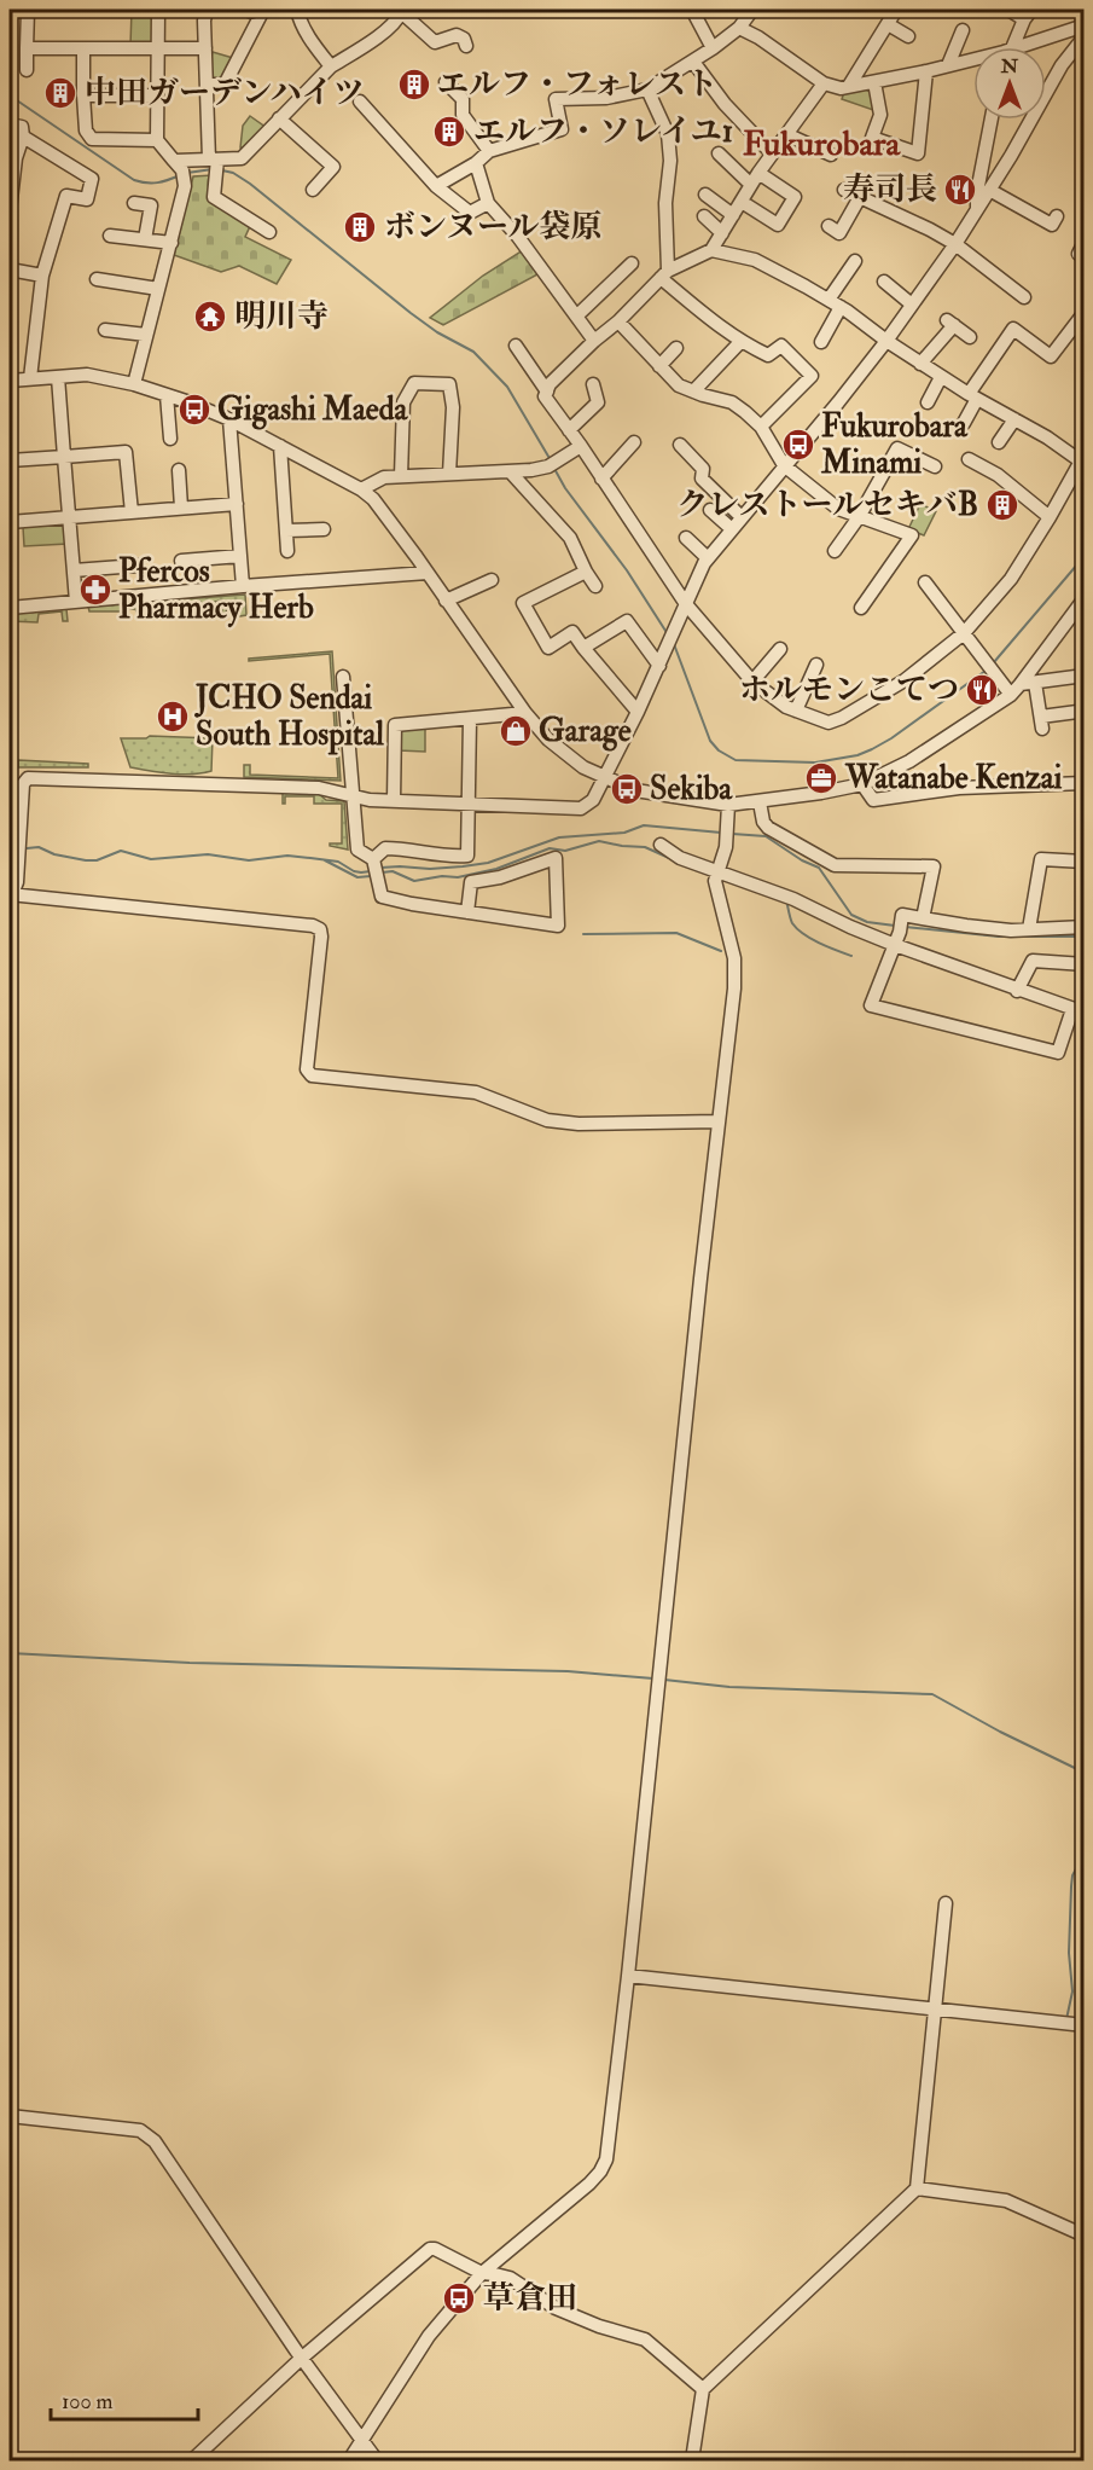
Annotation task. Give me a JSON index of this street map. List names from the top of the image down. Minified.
{"districts":["Fukurobara"],"places":{"building":["エルフ・フォレスト","中田ガーデンハイツ","エルフ・ソレイユ1","ボンヌール袋原","クレストールセキバB"],"restaurant":["寿司長","ホルモンこてつ"],"temple":["明川寺"],"bus stop":["Gigashi Maeda","Fukurobara Minami","Sekiba","草倉田"],"pharmacy":["Pfercos Pharmacy Herb"],"hospital":["JCHO Sendai South Hospital"],"shop":["Garage"],"office":["Watanabe Kenzai"]},"scale_bar":"100 m","north":"top"}
